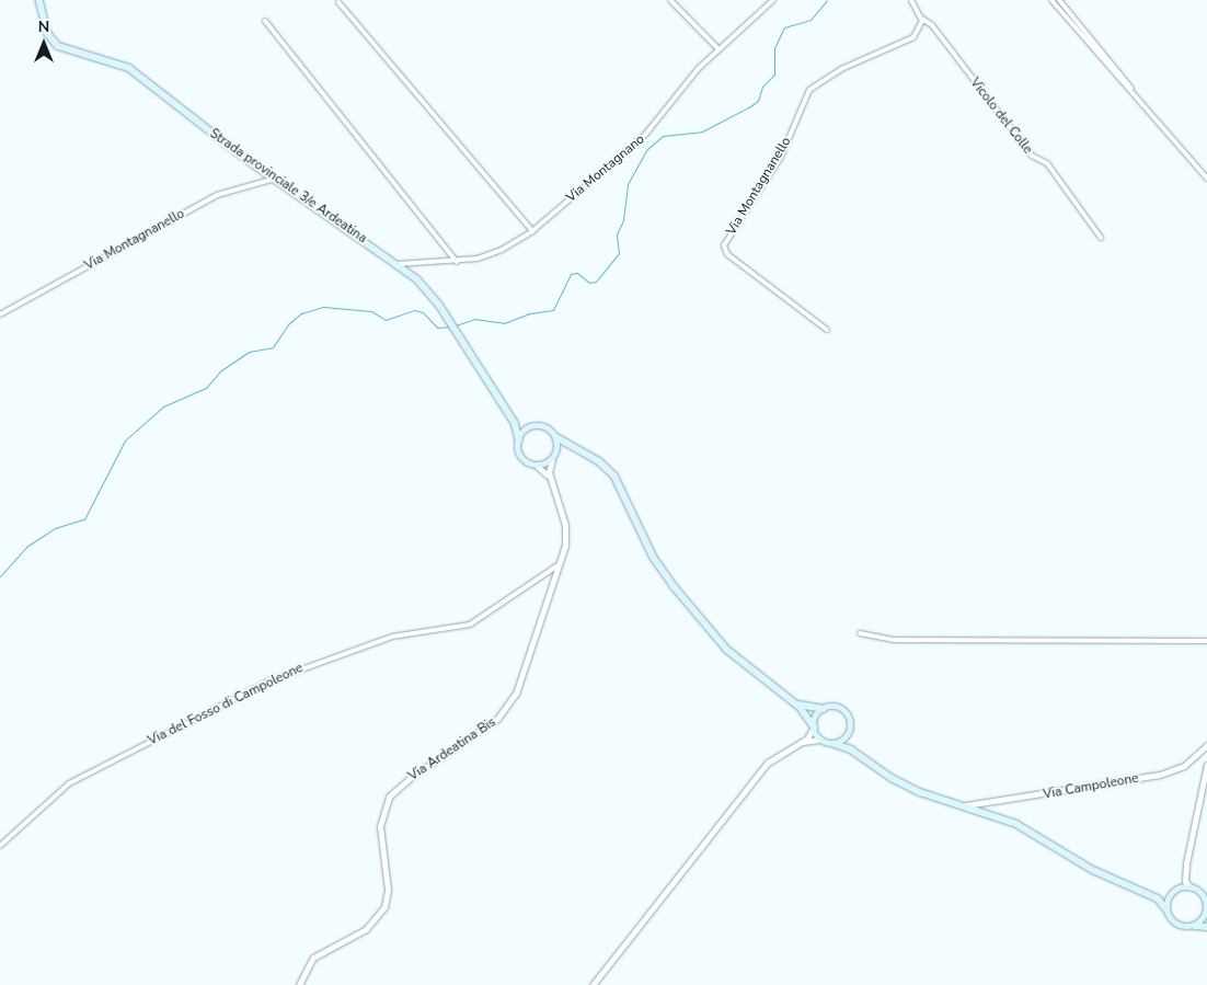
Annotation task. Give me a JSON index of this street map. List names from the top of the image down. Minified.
{"streets":{"main road":["Strada provinciale 3/e Ardeatina"],"street":["Vicolo del Colle","Via Montagnano","Via Montagnanello","Via del Fosso di Campoleone","Via Ardeatina Bis","Via Campoleone"]},"crossings":[["Vicolo del Colle","Via Montagnanello"],["Via Montagnano","Strada provinciale 3/e Ardeatina"],["Strada provinciale 3/e Ardeatina","Via Montagnanello"],["Strada provinciale 3/e Ardeatina","Via Ardeatina Bis"],["Via del Fosso di Campoleone","Via Ardeatina Bis"]],"north":"top"}
